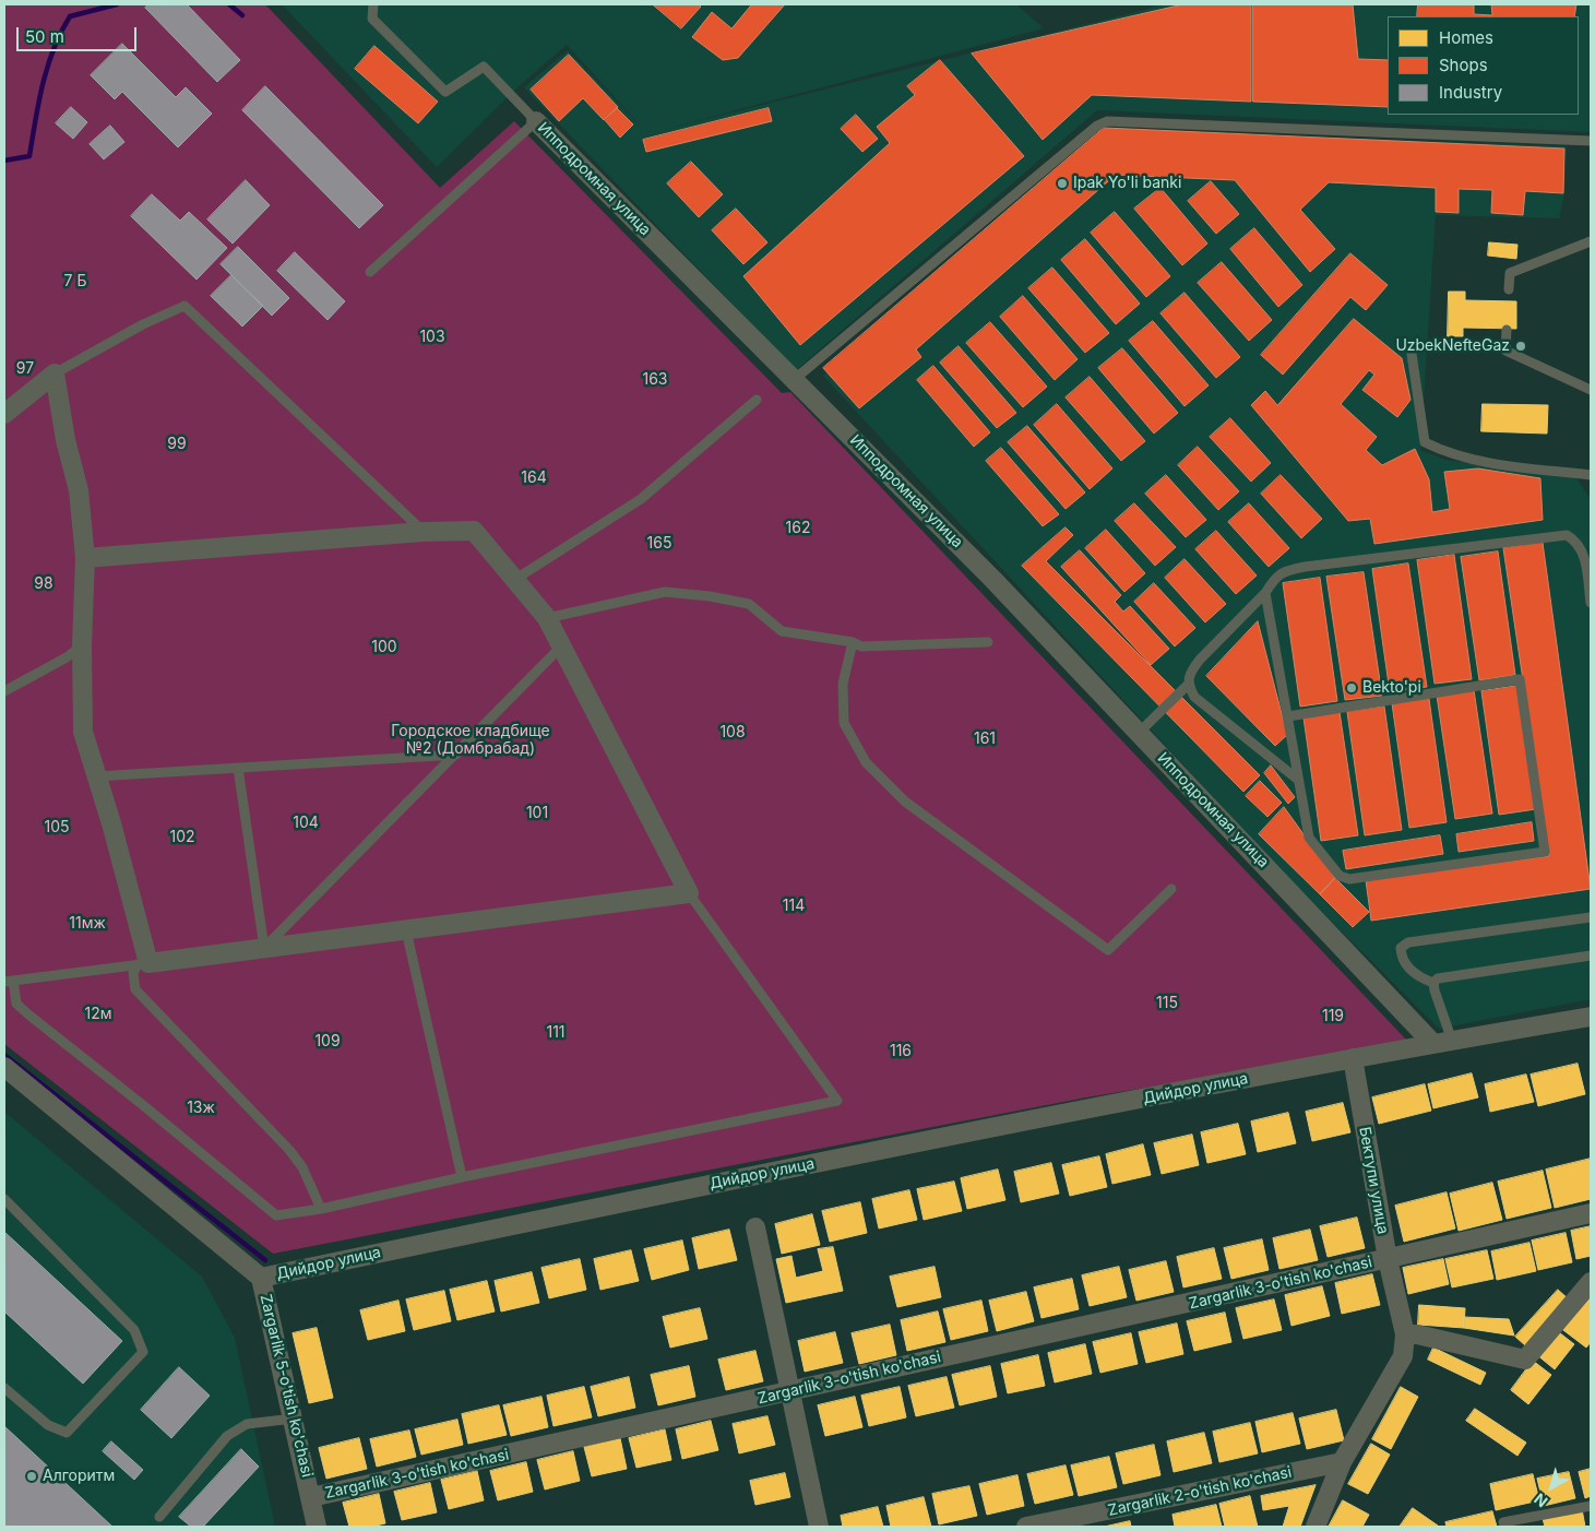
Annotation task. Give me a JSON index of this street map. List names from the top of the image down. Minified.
{"streets":{"street":["Ипподромная улица","Дийдор улица","Бектупи улица","Zargarlik 3-o'tish ko'chasi","Zargarlik 5-o'tish ko'chasi","Zargarlik 2-o'tish ko'chasi"]},"crossings":[["Ипподромная улица","Дийдор улица"],["Дийдор улица","Бектупи улица"],["Дийдор улица","Zargarlik 5-o'tish ko'chasi"],["Бектупи улица","Zargarlik 3-o'tish ko'chasi"],["Бектупи улица","Zargarlik 2-o'tish ko'chasi"],["Zargarlik 3-o'tish ko'chasi","Zargarlik 5-o'tish ko'chasi"]],"parks":["7 Б","103","97","163","99","164","162","165","98","100","Городское кладбище №2 (Домбрабад)","108","161","101","104","105","102","114","11мж","115","12м","119","111","109","116","13ж"],"places":["Ipak Yo'li banki","UzbekNefteGaz","Bekto'pi","Алгоритм"],"legend":["Homes","Shops","Industry"],"scale_bar":"50 m","north":"bottom left"}
